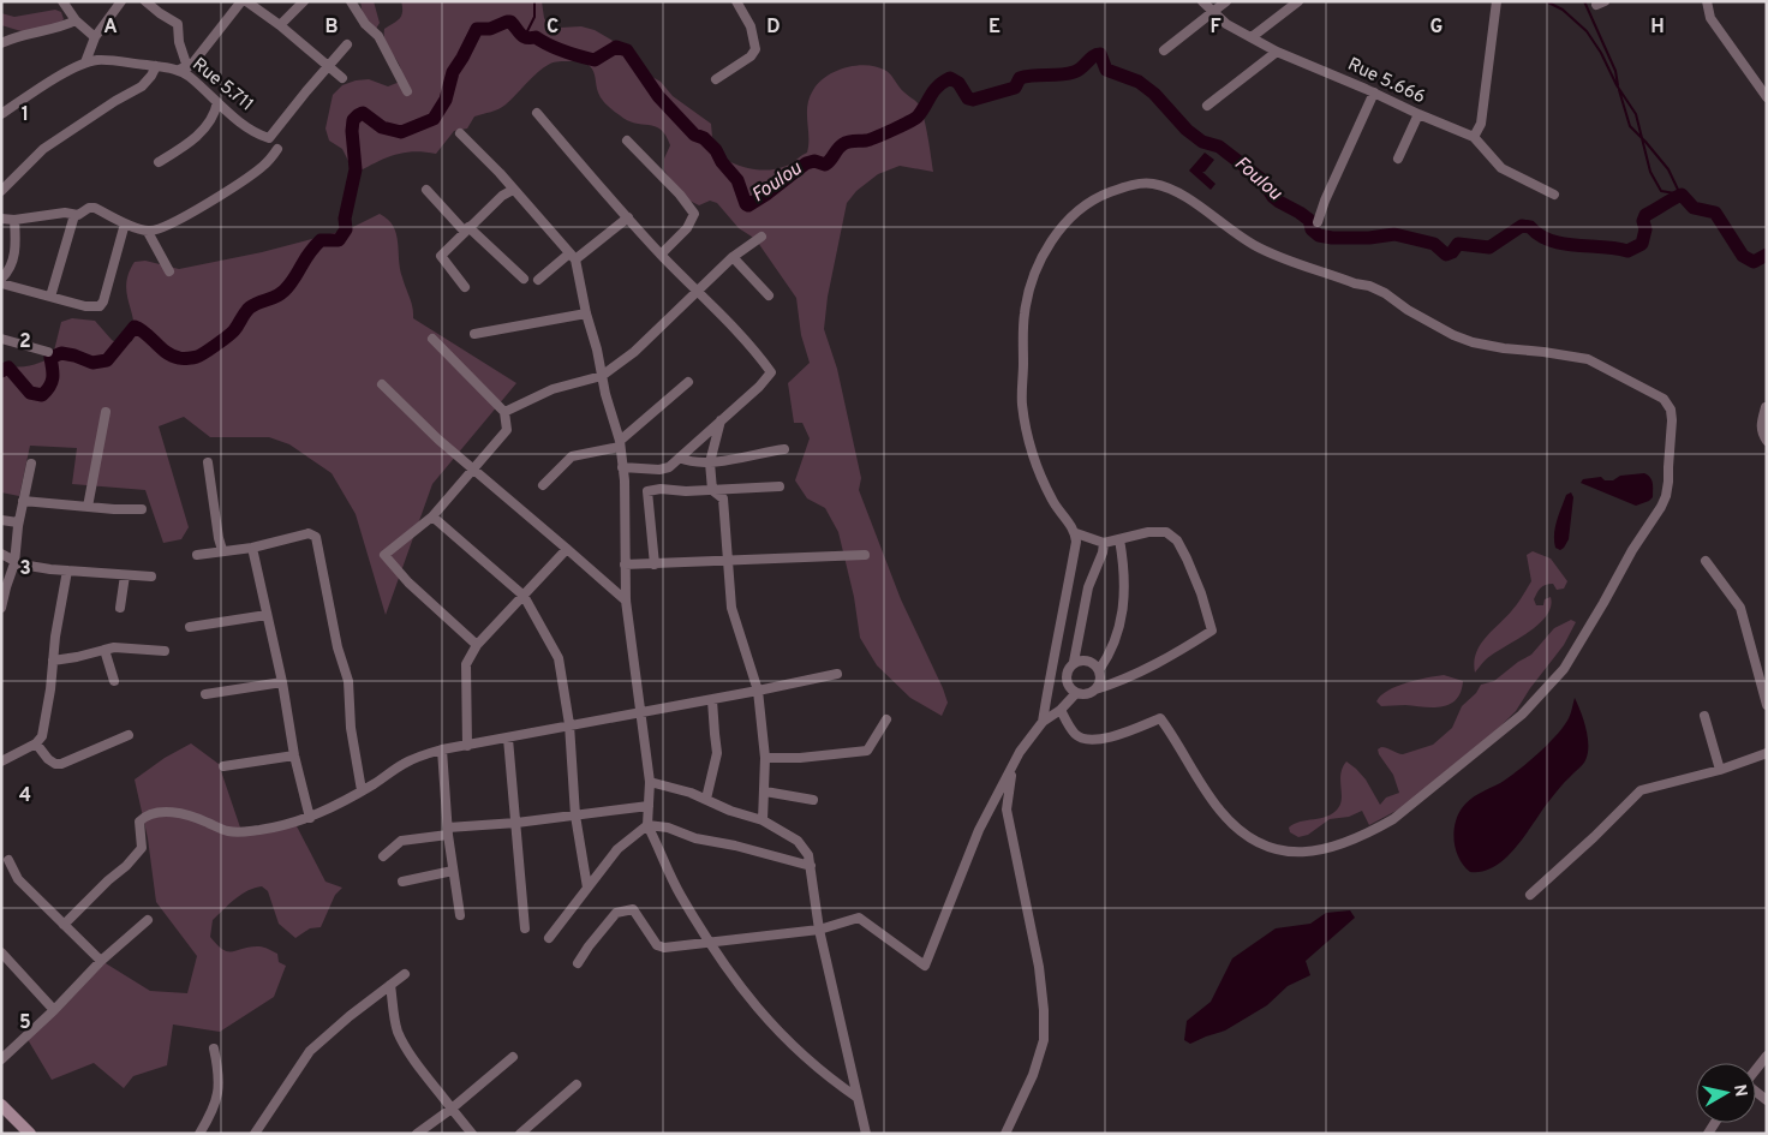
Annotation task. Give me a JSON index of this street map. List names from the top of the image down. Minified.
{"streets":{"street":["Rue 5.666","Rue 5.711"]},"water":["Foulou"],"north":"right","grid":{"columns":["A","B","C","D","E","F","G","H"],"rows":["1","2","3","4","5"]}}
